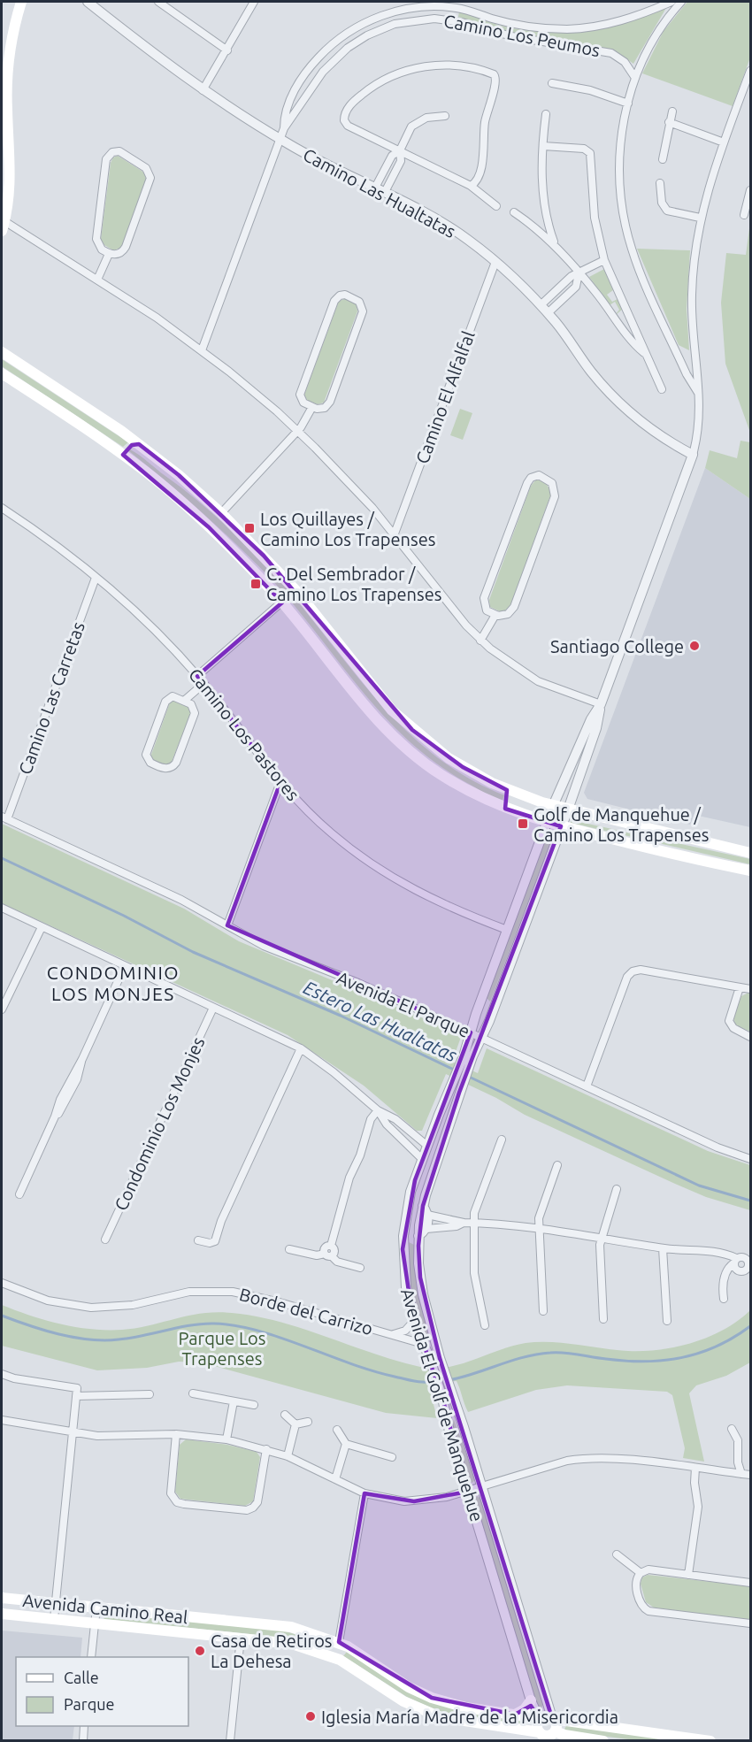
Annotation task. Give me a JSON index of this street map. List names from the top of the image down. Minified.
{"streets":{"main road":["Avenida Camino Real"],"street":["Camino Los Peumos","Camino Las Hualtatas","Camino El Alfalfal","Camino Las Carretas","Camino Los Pastores","Avenida El Parque","Condominio Los Monjes","Borde del Carrizo","Avenida El Golf de Manquehue"]},"crossings":[["Camino Los Peumos","Camino Las Hualtatas"],["Camino Los Peumos","Avenida El Golf de Manquehue"],["Camino Las Hualtatas","Camino El Alfalfal"],["Camino Las Hualtatas","Avenida El Golf de Manquehue"],["Camino Las Carretas","Camino Los Pastores"],["Camino Las Carretas","Avenida El Parque"],["Camino Los Pastores","Avenida El Golf de Manquehue"],["Avenida El Parque","Avenida El Golf de Manquehue"],["Borde del Carrizo","Avenida El Golf de Manquehue"],["Avenida El Golf de Manquehue","Avenida Camino Real"]],"districts":["CONDOMINIO LOS MONJES"],"water":["Estero Las Hualtatas"],"parks":["Parque Los Trapenses"],"places":{"transit":["Los Quillayes / Camino Los Trapenses","C. Del Sembrador / Camino Los Trapenses","Golf de Manquehue / Camino Los Trapenses"],"other":["Santiago College","Casa de Retiros La Dehesa","Iglesia María Madre de la Misericordia"]},"legend":["Calle","Parque"]}
